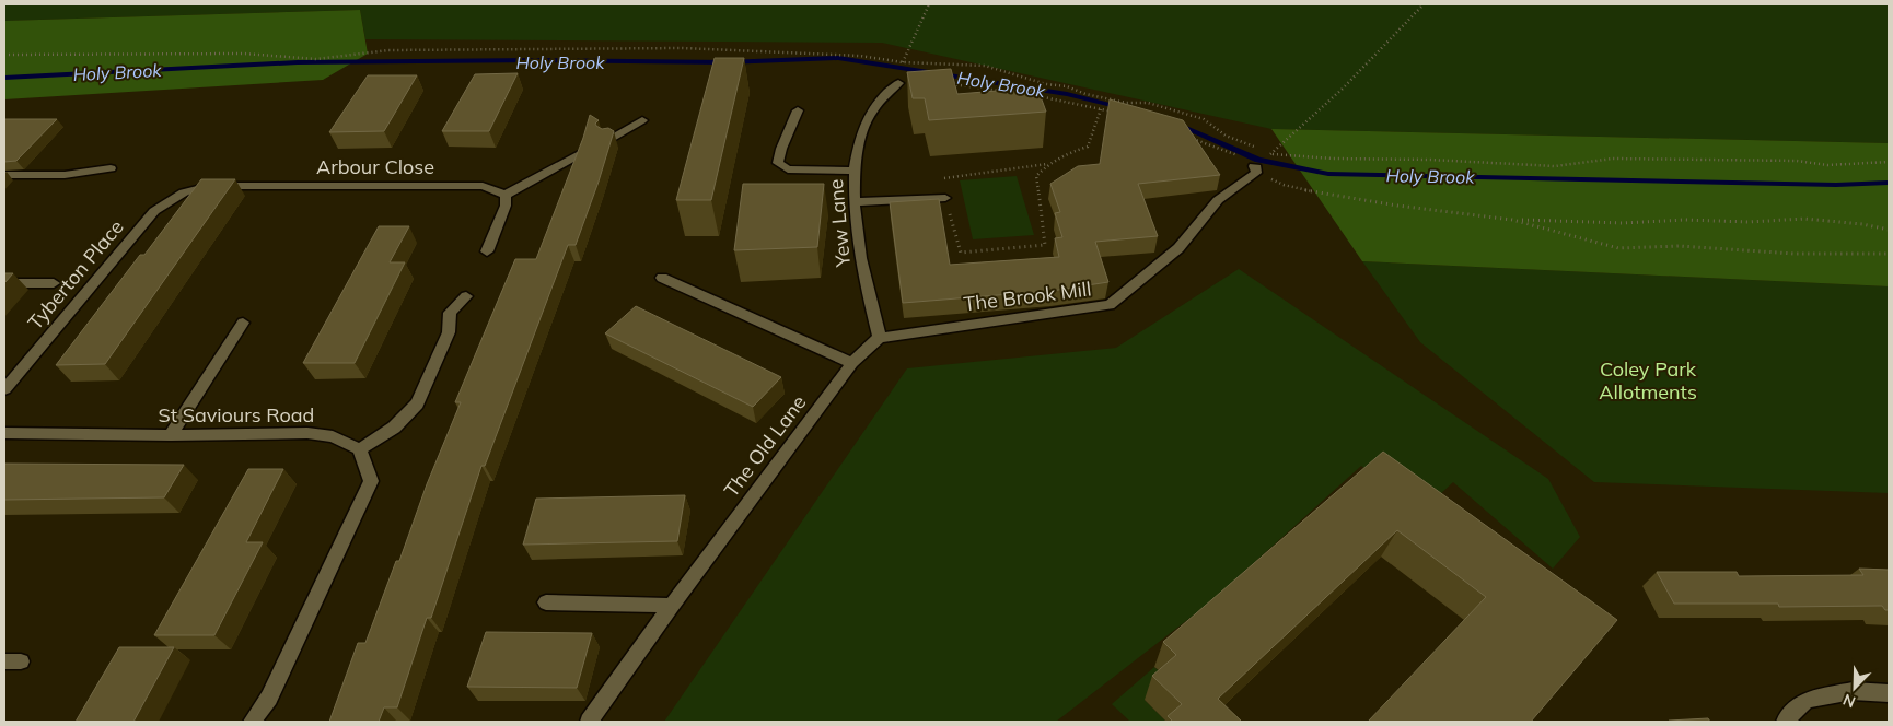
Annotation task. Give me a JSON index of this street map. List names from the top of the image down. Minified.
{"streets":{"street":["Arbour Close","Yew Lane","Tyberton Place","The Brook Mill","St Saviours Road","The Old Lane"]},"crossings":[["Arbour Close","Tyberton Place"],["Yew Lane","The Brook Mill"]],"water":["Holy Brook"],"parks":["Coley Park Allotments"],"north":"bottom left"}
